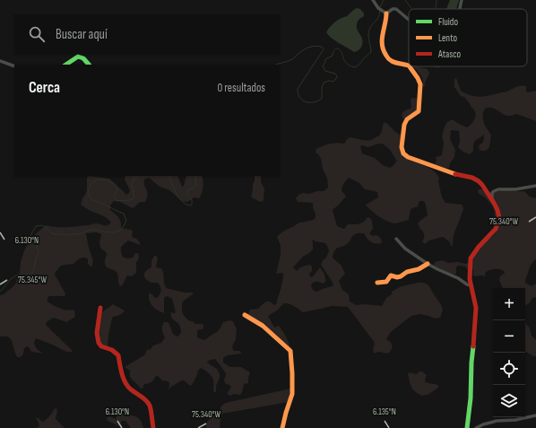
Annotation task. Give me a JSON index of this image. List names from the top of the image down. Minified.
{"legend":["Fluido","Lento","Atasco"],"page":{"search":"Buscar aquí","heading":["Cerca","0 resultados"],"map_buttons":["+","−"]},"coordinates":["75.340°W","6.130°N","75.345°W","6.135°N"]}
